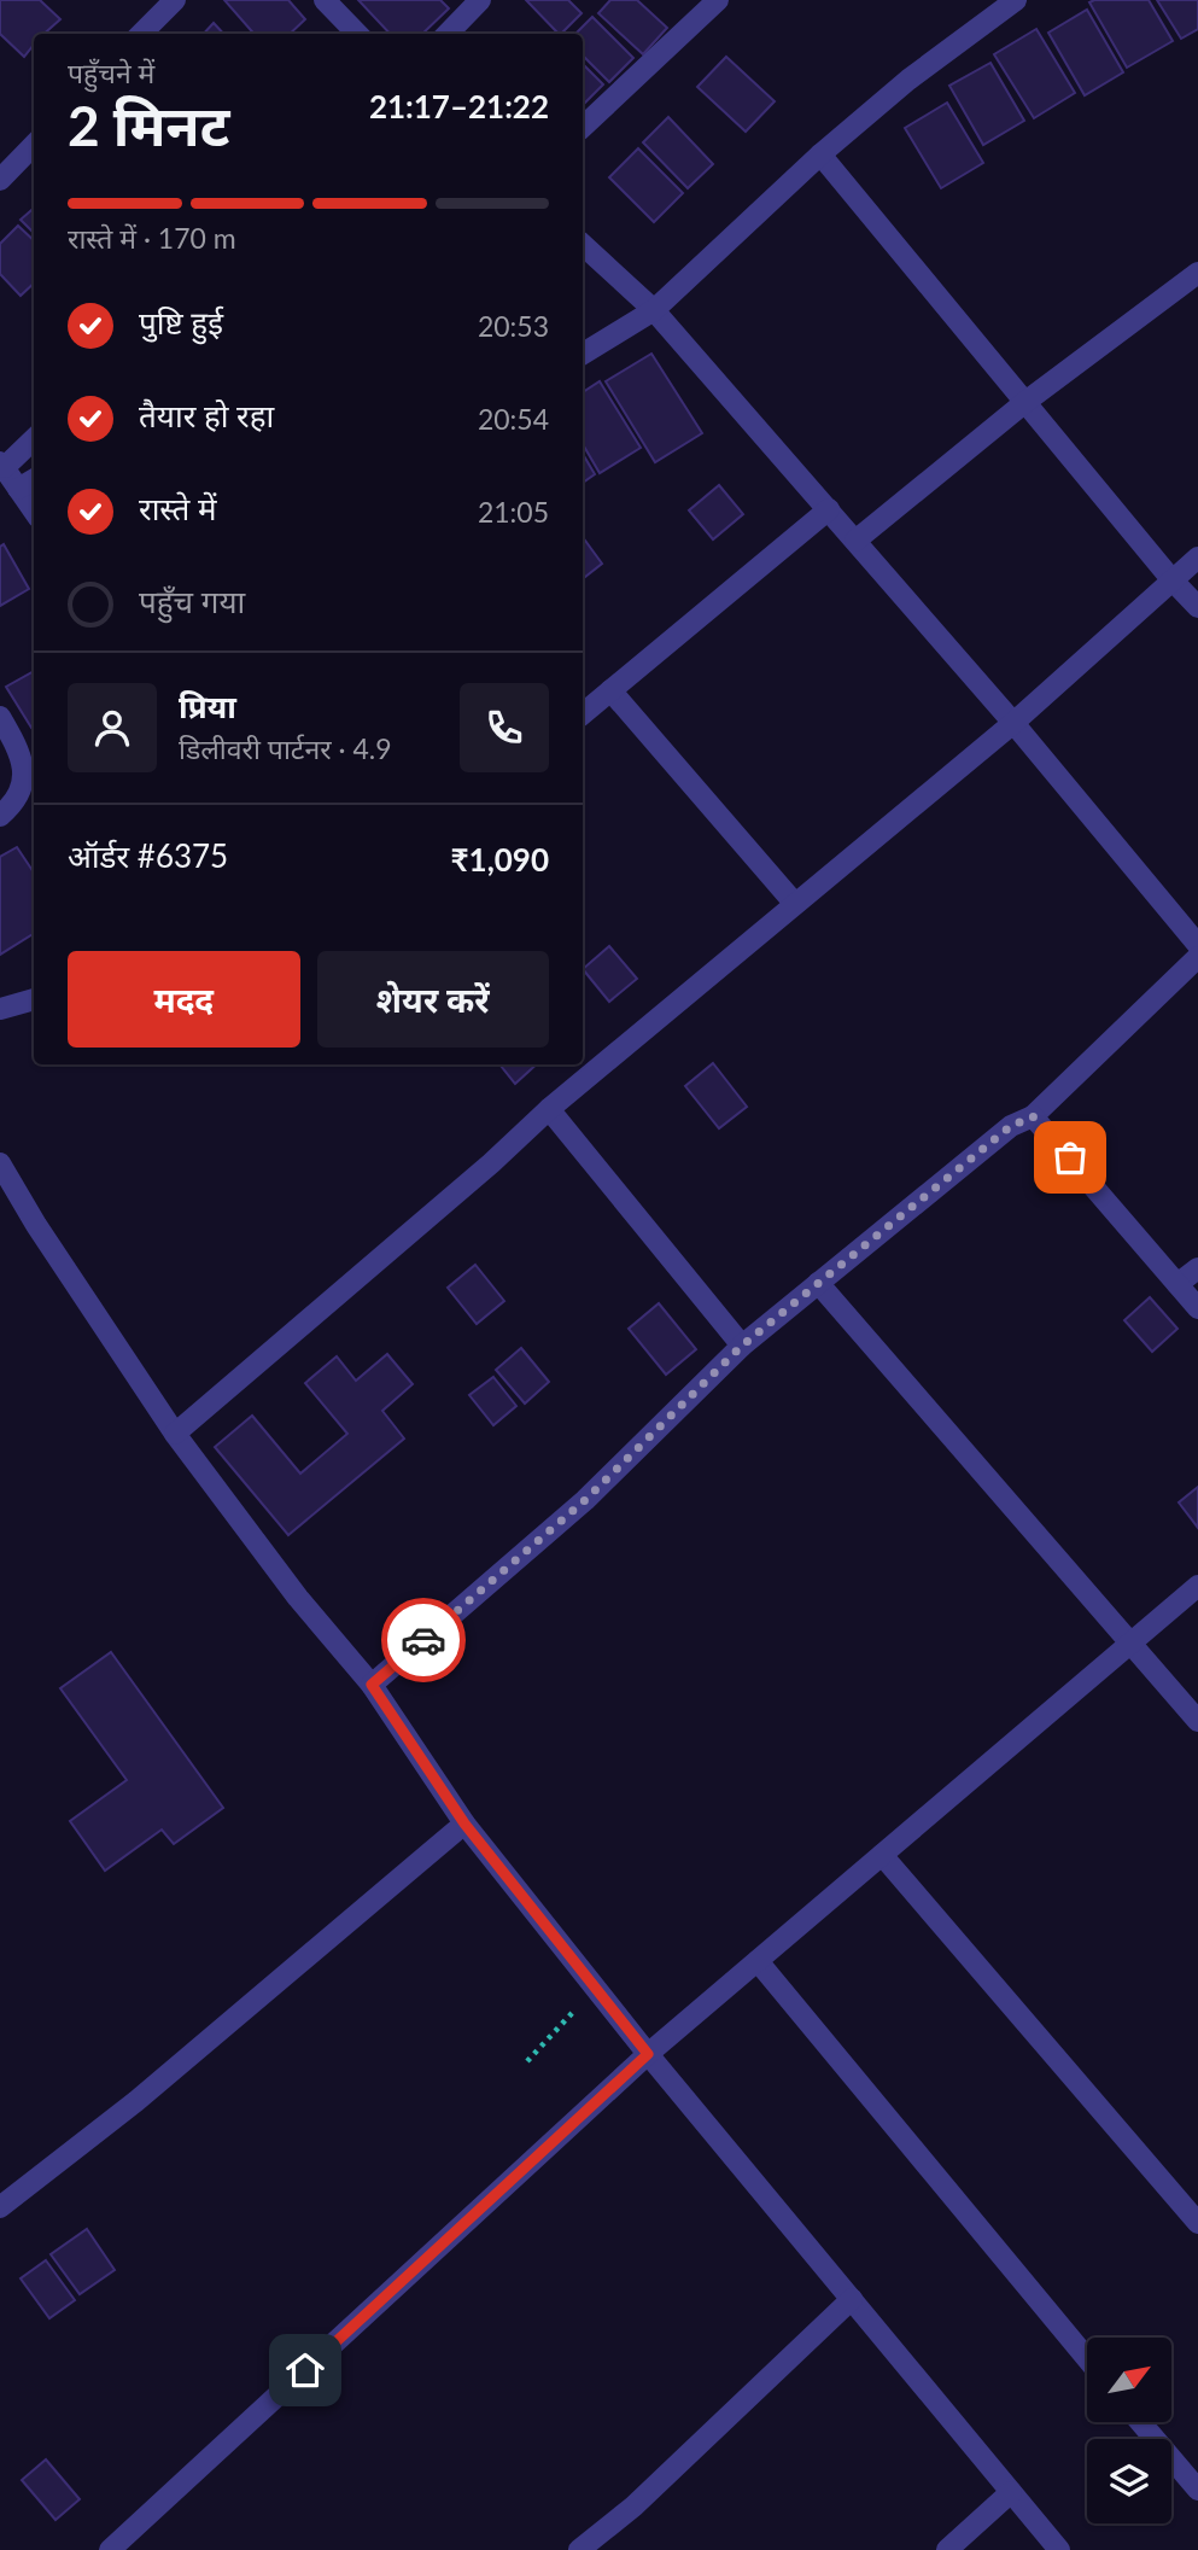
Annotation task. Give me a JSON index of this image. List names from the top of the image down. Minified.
{"north":"top right","page":{"heading":["2 मिनट","पहुँचने में","21:17–21:22"],"panel":["प्रिया","डिलीवरी पार्टनर · 4.9","ऑर्डर #6375","₹1,090"],"bar":"रास्ते में · 170 m","list":[["पुष्टि हुई","20:53"],["तैयार हो रहा","20:54"],["रास्ते में","21:05"],"पहुँच गया"],"buttons":["मदद","शेयर करें"]}}
